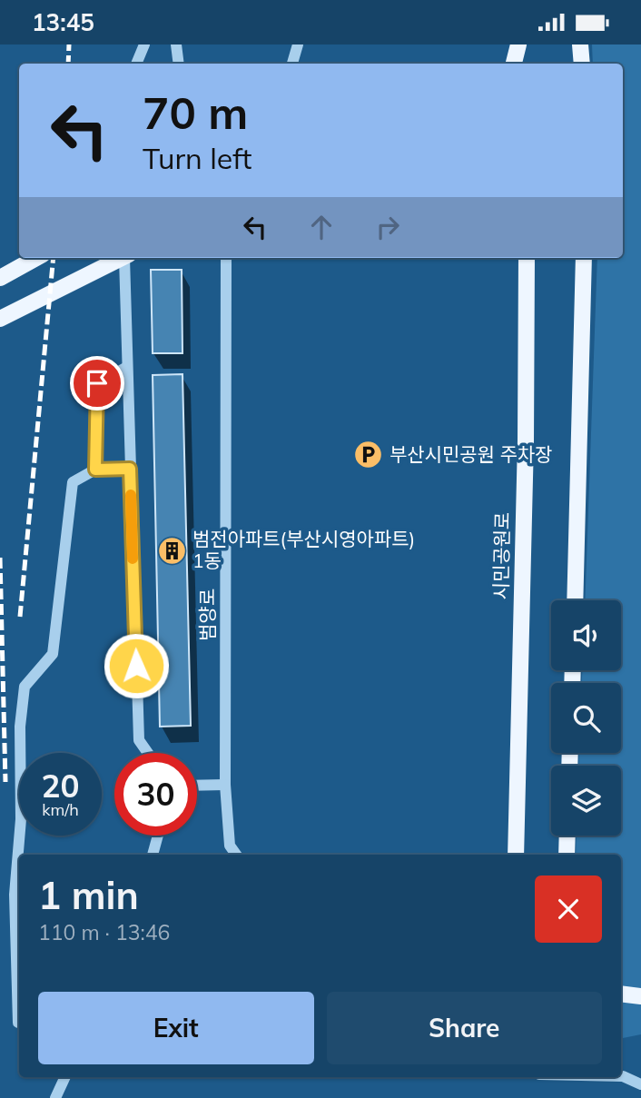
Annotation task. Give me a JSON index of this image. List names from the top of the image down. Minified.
{"streets":{"main road":["시민공원로"],"street":["범양로"]},"places":{"parking":["부산시민공원 주차장"],"building":["범전아파트(부산시영아파트) 1동"]},"page":{"status":"13:45","turn":["70 m","Turn left"],"speed":"20 km/h","limit":"30","heading":["1 min","110 m · 13:46"],"buttons":["Exit","Share"]}}
